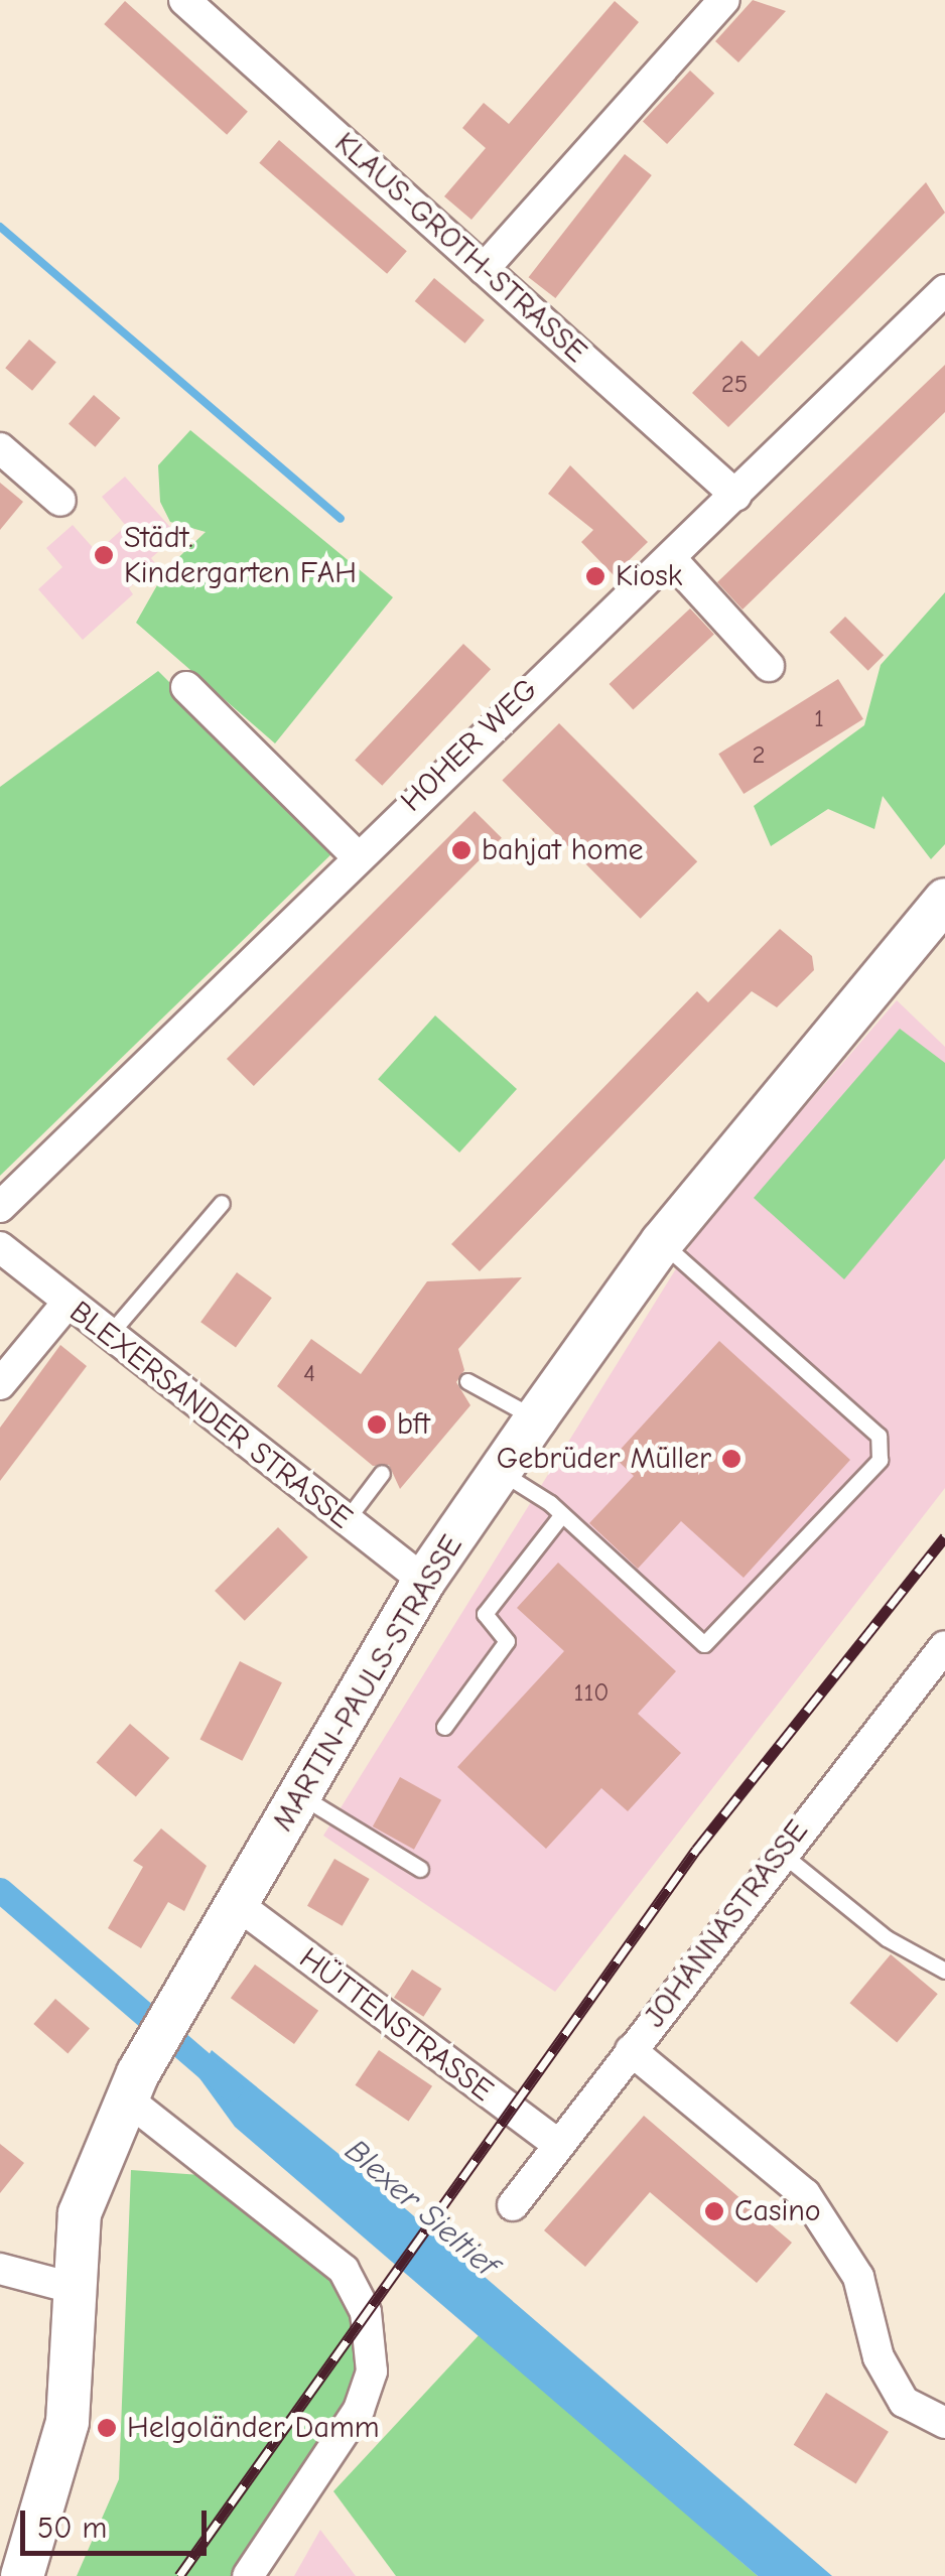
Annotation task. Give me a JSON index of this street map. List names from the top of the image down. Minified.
{"streets":{"street":["KLAUS-GROTH-STRASSE","HOHER WEG","BLEXERSANDER STRASSE","MARTIN-PAULS-STRASSE","JOHANNASTRASSE","HÜTTENSTRASSE"]},"crossings":[["KLAUS-GROTH-STRASSE","HOHER WEG"],["BLEXERSANDER STRASSE","MARTIN-PAULS-STRASSE"],["MARTIN-PAULS-STRASSE","HÜTTENSTRASSE"],["JOHANNASTRASSE","HÜTTENSTRASSE"]],"water":["Blexer Sieltief"],"places":["Städt. Kindergarten FAH","Kiosk","bahjat home","bft","Gebrüder Müller","Casino","Helgoländer Damm"],"house_numbers":["25","1","2","4","110"],"scale_bar":"50 m"}
